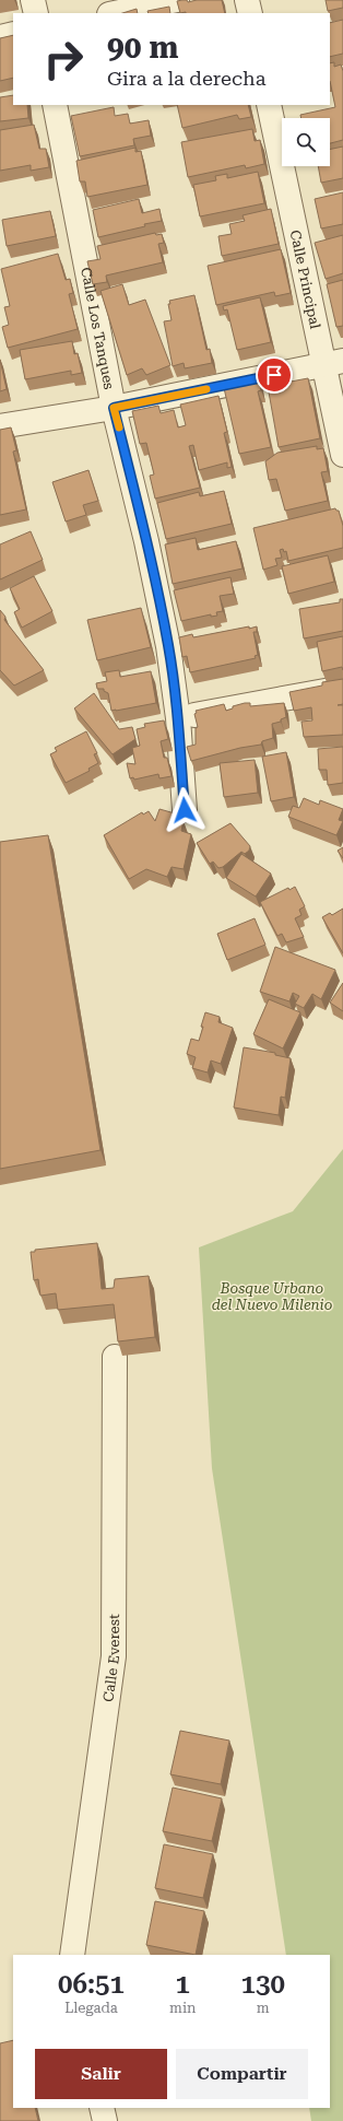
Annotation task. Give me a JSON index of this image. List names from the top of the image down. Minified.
{"streets":{"street":["Calle Principal","Calle Los Tanques","Calle Everest"]},"parks":["Bosque Urbano del Nuevo Milenio"],"page":{"turn":["90 m","Gira a la derecha"],"eta":["06:51","Llegada","1","min","130","m"],"buttons":["Salir","Compartir"]}}
